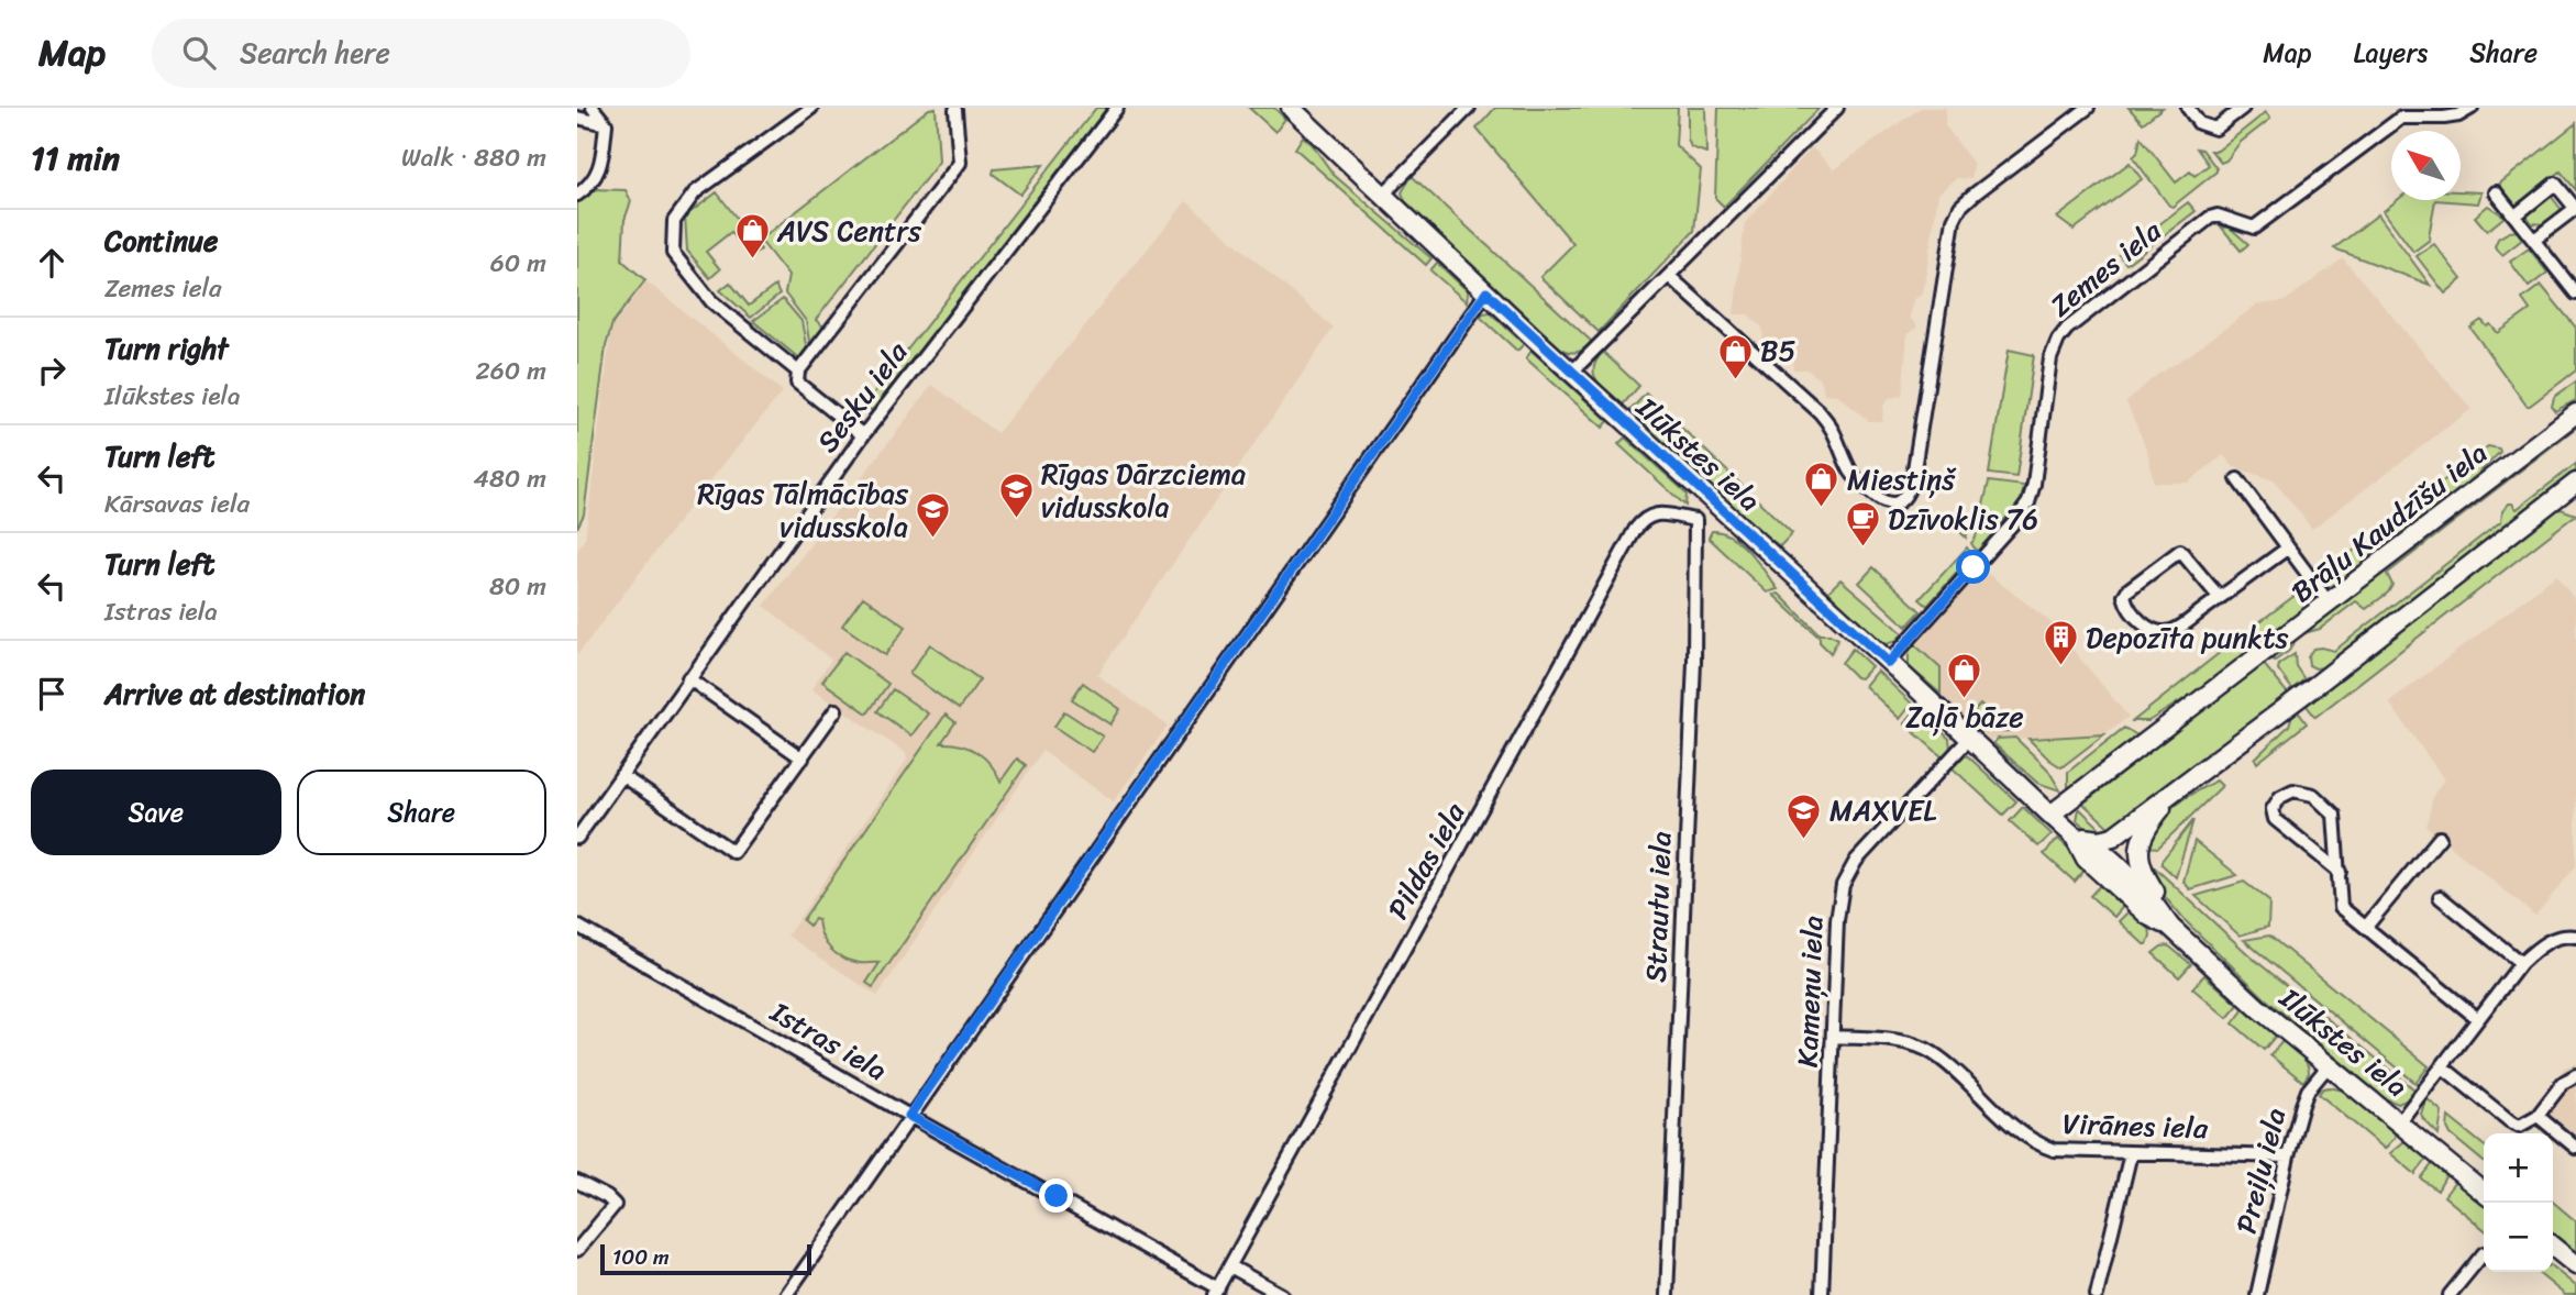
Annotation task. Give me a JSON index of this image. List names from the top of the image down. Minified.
{"streets":{"street":["Zemes iela","Sesku iela","Ilūkstes iela","Brāļu Kaudzīšu iela","Pildas iela","Strautu iela","Kameņu iela","Istras iela","Virānes iela","Preiļu iela"]},"crossings":[["Zemes iela","Ilūkstes iela"],["Ilūkstes iela","Brāļu Kaudzīšu iela"],["Ilūkstes iela","Kameņu iela"],["Ilūkstes iela","Preiļu iela"],["Pildas iela","Strautu iela"],["Pildas iela","Istras iela"],["Kameņu iela","Virānes iela"],["Virānes iela","Preiļu iela"]],"places":{"shop":["AVS Centrs","B5","Miestiņš","Zaļā bāze"],"school or university":["Rīgas Dārzciema vidusskola","Rīgas Tālmācības vidusskola","MAXVEL"],"cafe":["Dzīvoklis 76"],"building":["Depozīta punkts"]},"scale_bar":"100 m","north":"top left","page":{"header":"Map","search":"Search here","nav":["Map","Layers","Share"],"heading":["11 min","Walk · 880 m"],"list":[["Continue","Zemes iela","60 m"],["Turn right","Ilūkstes iela","260 m"],["Turn left","Kārsavas iela","480 m"],["Turn left","Istras iela","80 m"],"Arrive at destination"],"buttons":["Save","Share"],"map_buttons":["+","−"],"scale":"100 m"}}
